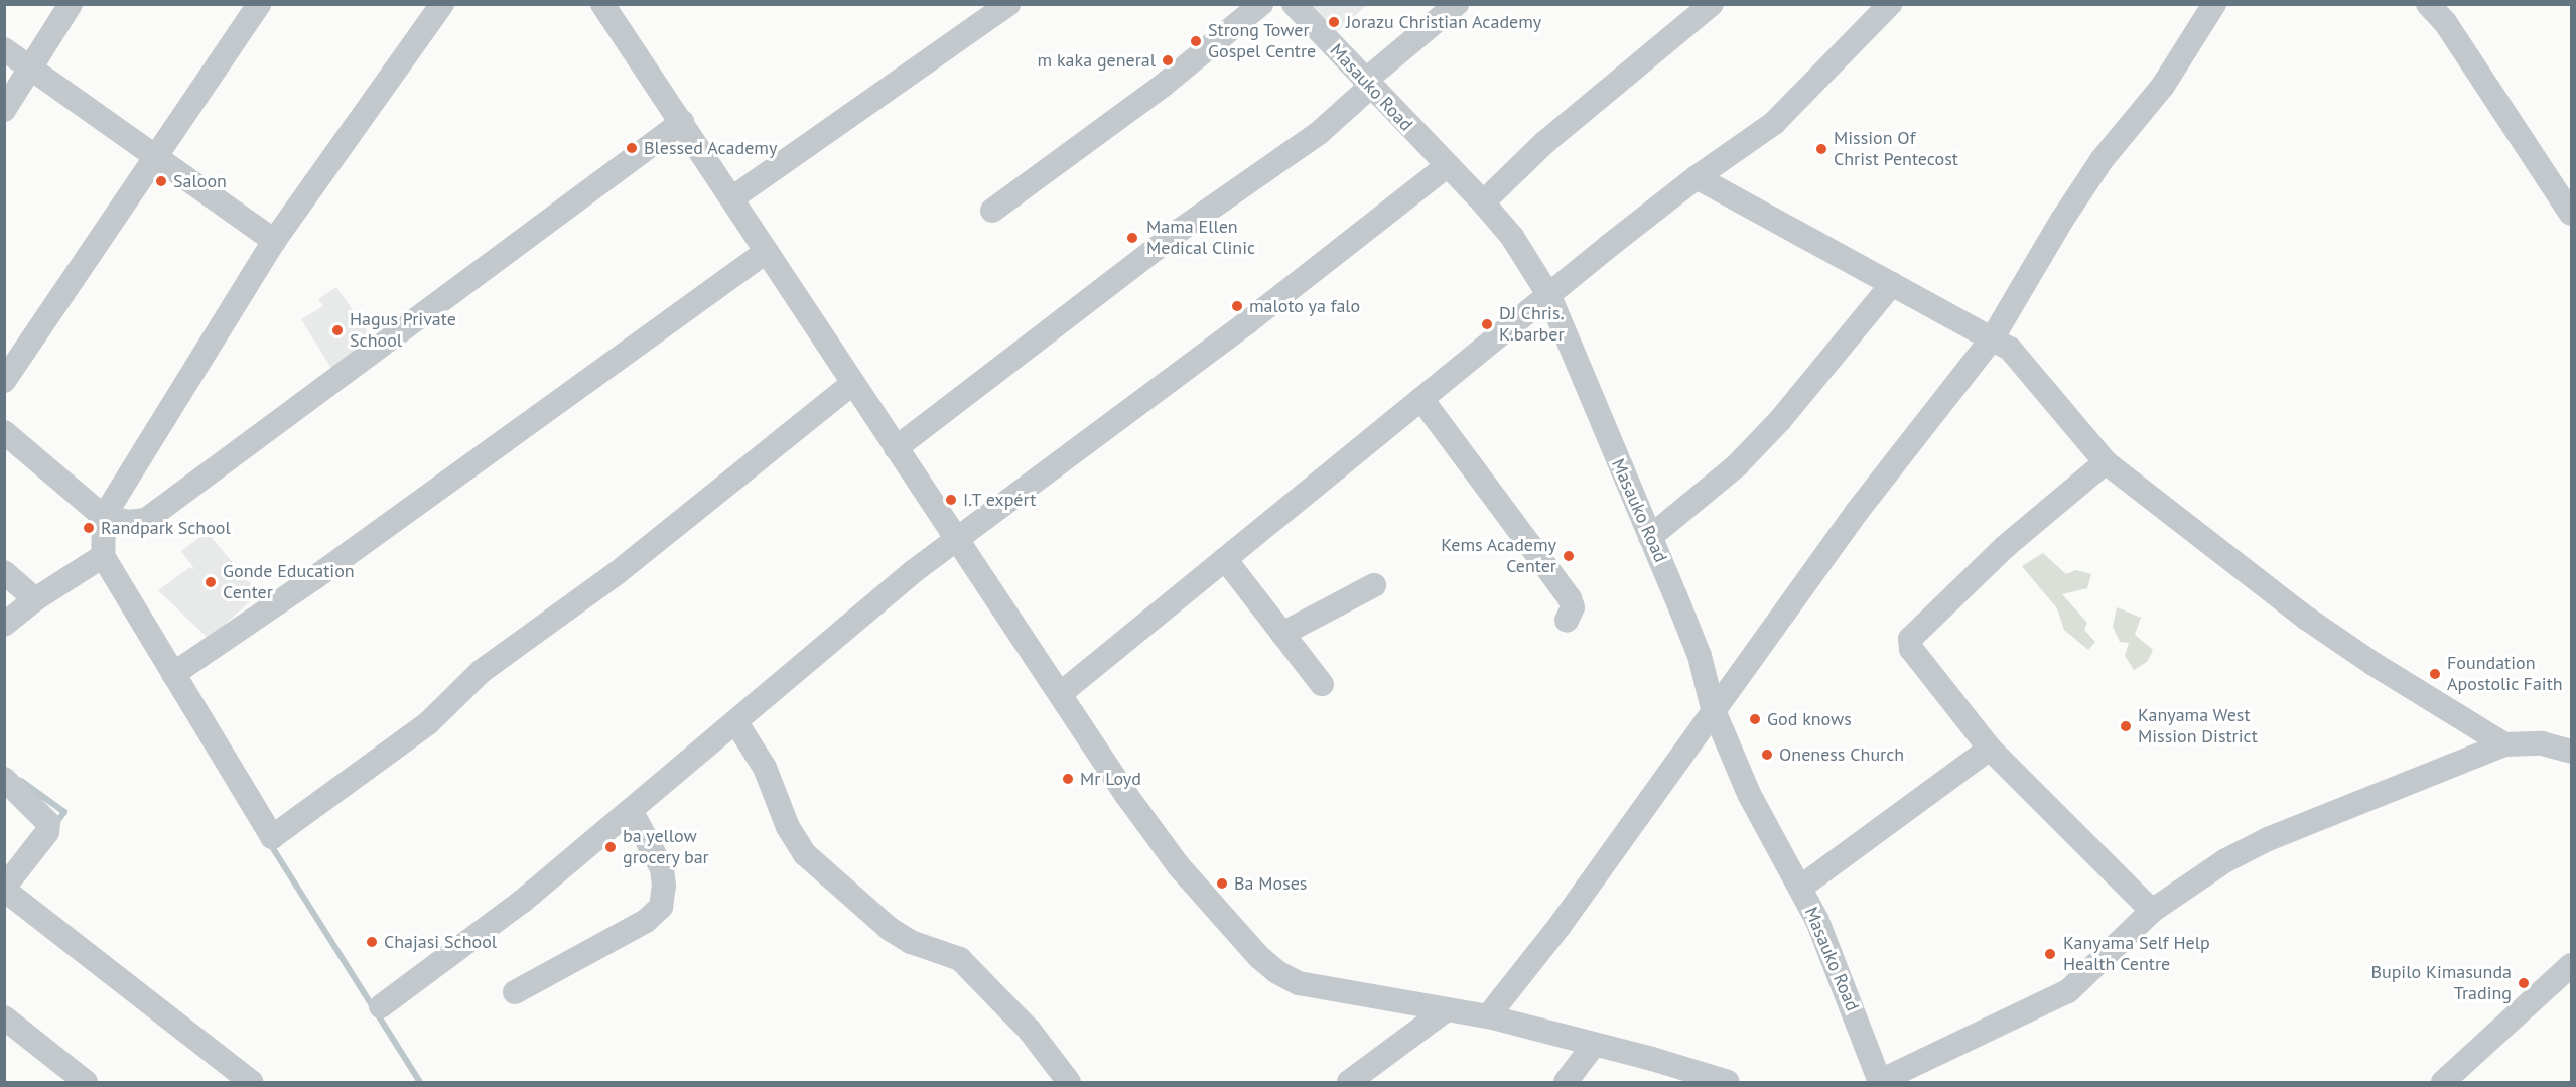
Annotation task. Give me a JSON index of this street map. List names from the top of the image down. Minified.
{"streets":{"street":["Masauko Road"]},"places":["Jorazu Christian Academy","Strong Tower Gospel Centre","m kaka general","Blessed Academy","Mission Of Christ Pentecost","Saloon","Mama Ellen Medical Clinic","maloto ya falo","DJ Chris. K.barber","Hagus Private School","I.T expért","Randpark School","Kems Academy Center","Gonde Education Center","Foundation Apostolic Faith","God knows","Kanyama West Mission District","Oneness Church","Mr Loyd","ba yellow grocery bar","Ba Moses","Chajasi School","Kanyama Self Help Health Centre","Bupilo Kimasunda Trading"]}
